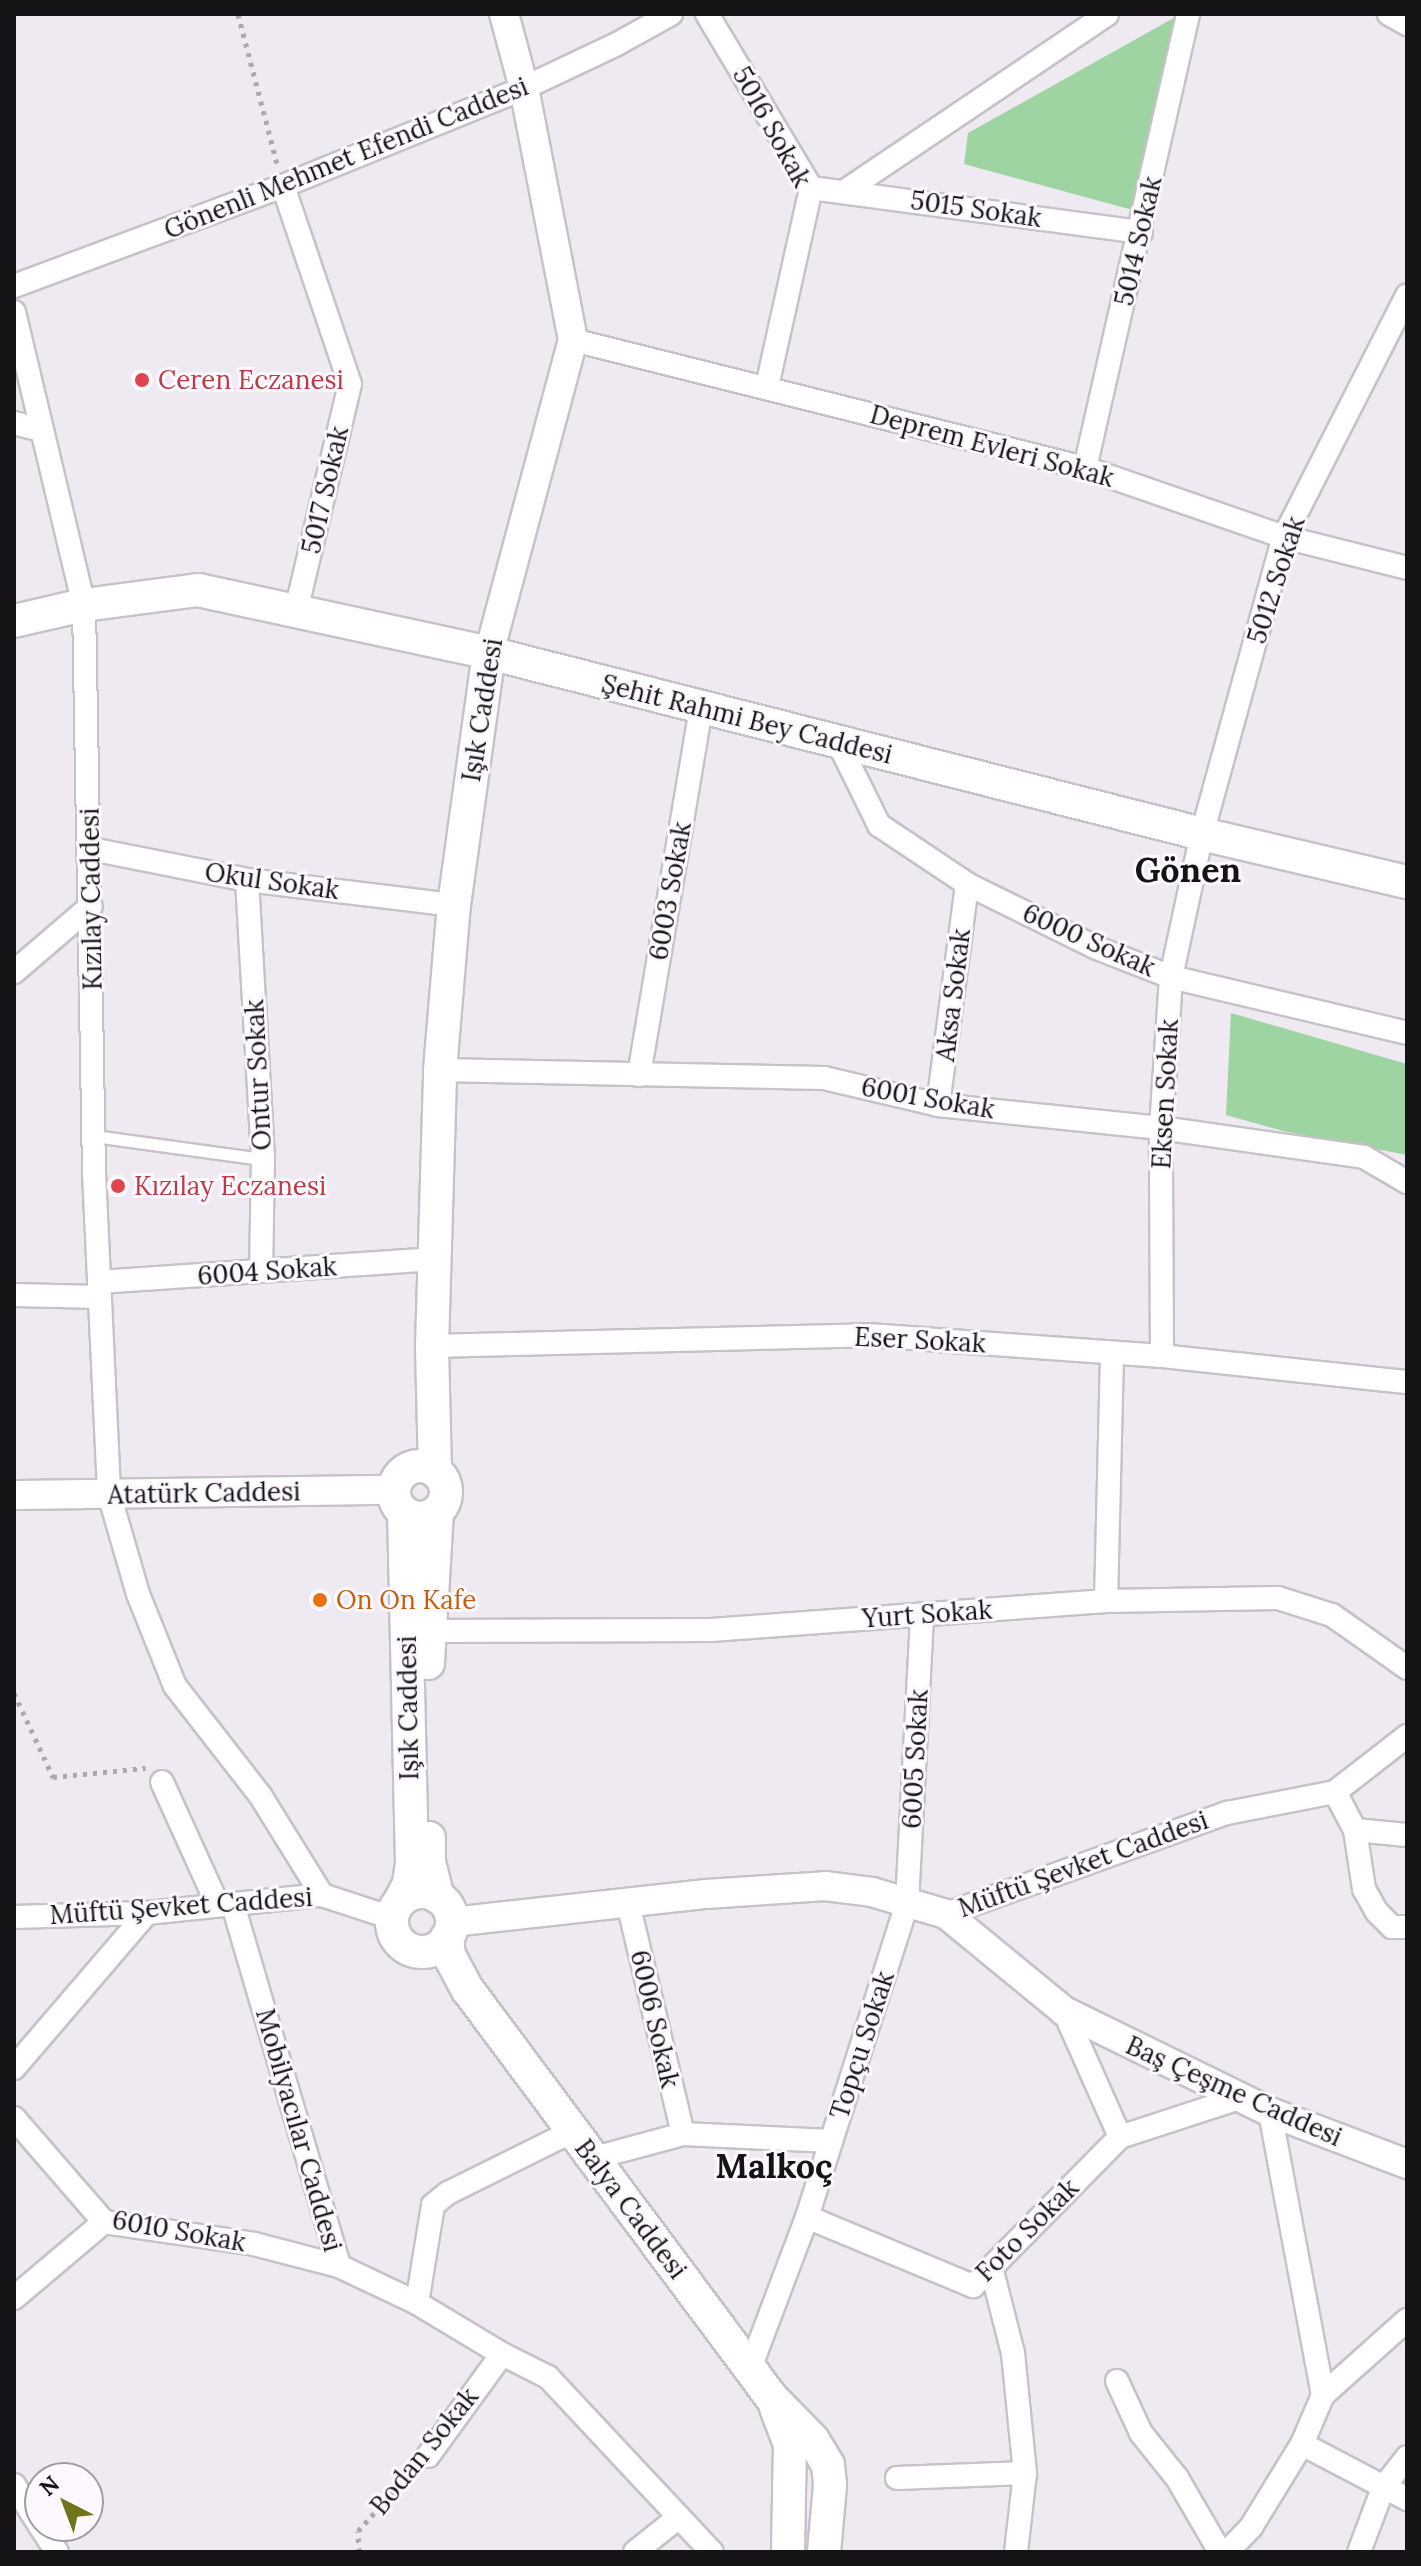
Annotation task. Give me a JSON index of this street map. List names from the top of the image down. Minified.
{"streets":{"main road":["Işık Caddesi","Şehit Rahmi Bey Caddesi","Müftü Şevket Caddesi","Balya Caddesi"],"street":["5016 Sokak","Gönenli Mehmet Efendi Caddesi","5015 Sokak","5014 Sokak","Deprem Evleri Sokak","5017 Sokak","5012 Sokak","Okul Sokak","6003 Sokak","Kızılay Caddesi","6000 Sokak","Aksa Sokak","Ontur Sokak","Eksen Sokak","6001 Sokak","6004 Sokak","Eser Sokak","Atatürk Caddesi","Yurt Sokak","6005 Sokak","6006 Sokak","Topçu Sokak","Baş Çeşme Caddesi","Mobilyacılar Caddesi","Foto Sokak","6010 Sokak","Bodan Sokak"]},"crossings":[["5016 Sokak","5015 Sokak"],["5016 Sokak","Deprem Evleri Sokak"],["Gönenli Mehmet Efendi Caddesi","5017 Sokak"],["Gönenli Mehmet Efendi Caddesi","Işık Caddesi"],["5015 Sokak","5014 Sokak"],["5014 Sokak","Deprem Evleri Sokak"],["Deprem Evleri Sokak","5012 Sokak"],["Deprem Evleri Sokak","Işık Caddesi"],["5017 Sokak","Şehit Rahmi Bey Caddesi"],["5012 Sokak","Şehit Rahmi Bey Caddesi"],["5012 Sokak","Eksen Sokak"],["Işık Caddesi","Şehit Rahmi Bey Caddesi"],["Işık Caddesi","Okul Sokak"],["Işık Caddesi","6001 Sokak"],["Işık Caddesi","6004 Sokak"],["Işık Caddesi","Eser Sokak"],["Işık Caddesi","Atatürk Caddesi"],["Işık Caddesi","Yurt Sokak"],["Işık Caddesi","Müftü Şevket Caddesi"],["Işık Caddesi","Balya Caddesi"],["Şehit Rahmi Bey Caddesi","6003 Sokak"],["Şehit Rahmi Bey Caddesi","Kızılay Caddesi"],["Şehit Rahmi Bey Caddesi","6000 Sokak"],["Şehit Rahmi Bey Caddesi","Eksen Sokak"],["Okul Sokak","Kızılay Caddesi"],["Okul Sokak","Ontur Sokak"],["6003 Sokak","6001 Sokak"],["Kızılay Caddesi","6004 Sokak"],["Kızılay Caddesi","Atatürk Caddesi"],["Kızılay Caddesi","Müftü Şevket Caddesi"],["6000 Sokak","Aksa Sokak"],["6000 Sokak","Eksen Sokak"],["Aksa Sokak","6001 Sokak"],["Ontur Sokak","6004 Sokak"],["Eksen Sokak","6001 Sokak"],["Eksen Sokak","Eser Sokak"],["Yurt Sokak","6005 Sokak"],["6005 Sokak","Müftü Şevket Caddesi"],["6005 Sokak","Topçu Sokak"],["Müftü Şevket Caddesi","6006 Sokak"],["Müftü Şevket Caddesi","Topçu Sokak"],["Müftü Şevket Caddesi","Baş Çeşme Caddesi"],["Müftü Şevket Caddesi","Mobilyacılar Caddesi"],["Müftü Şevket Caddesi","Balya Caddesi"],["Topçu Sokak","Balya Caddesi"],["Topçu Sokak","Foto Sokak"],["Baş Çeşme Caddesi","Foto Sokak"],["Mobilyacılar Caddesi","6010 Sokak"],["Mobilyacılar Caddesi","Bodan Sokak"]],"districts":["Gönen","Malkoç"],"places":["Ceren Eczanesi","Kızılay Eczanesi","On On Kafe"],"north":"top left"}
